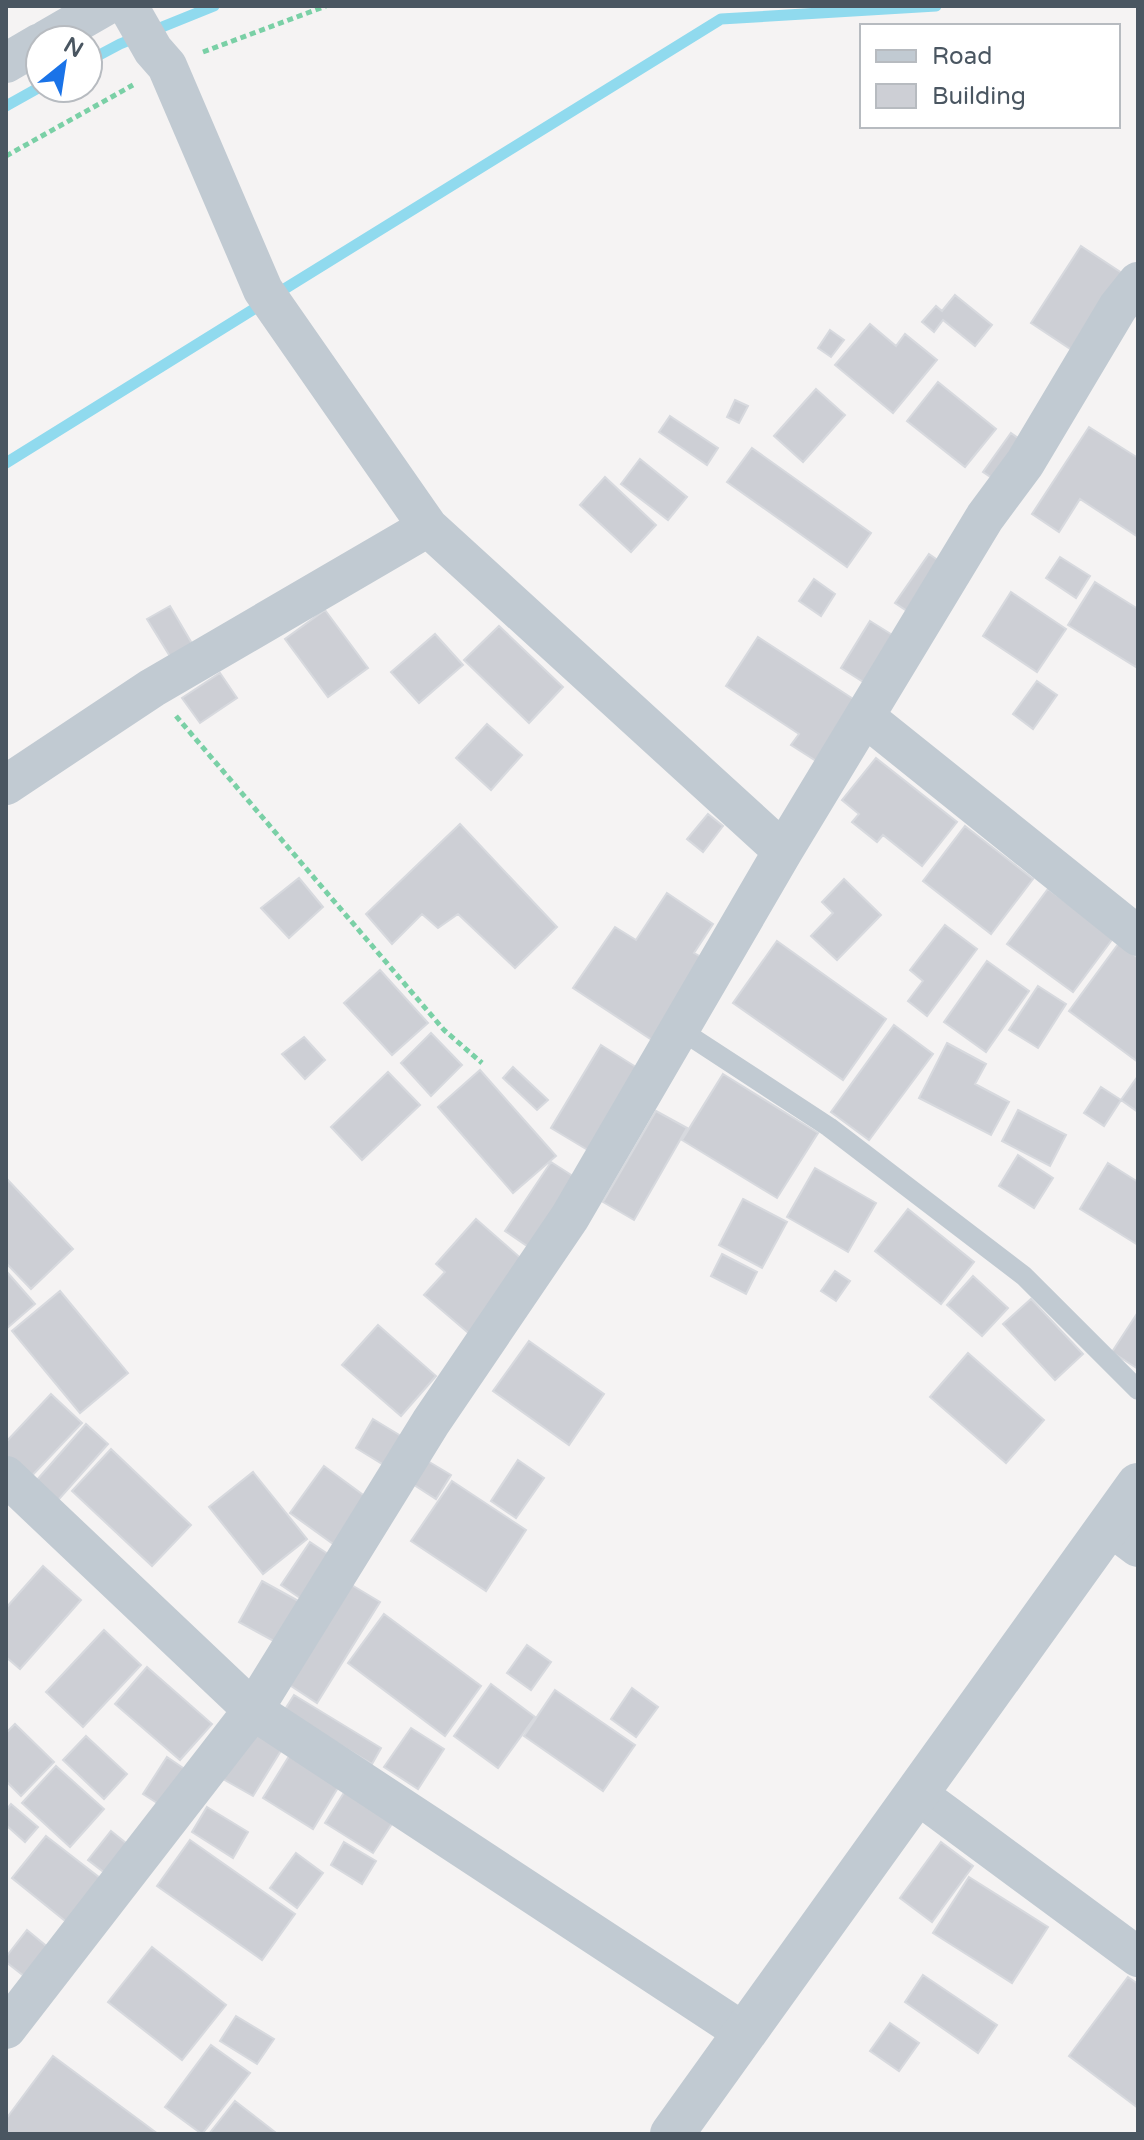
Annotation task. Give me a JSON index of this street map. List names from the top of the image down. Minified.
{"legend":["Road","Building"],"north":"top right"}
